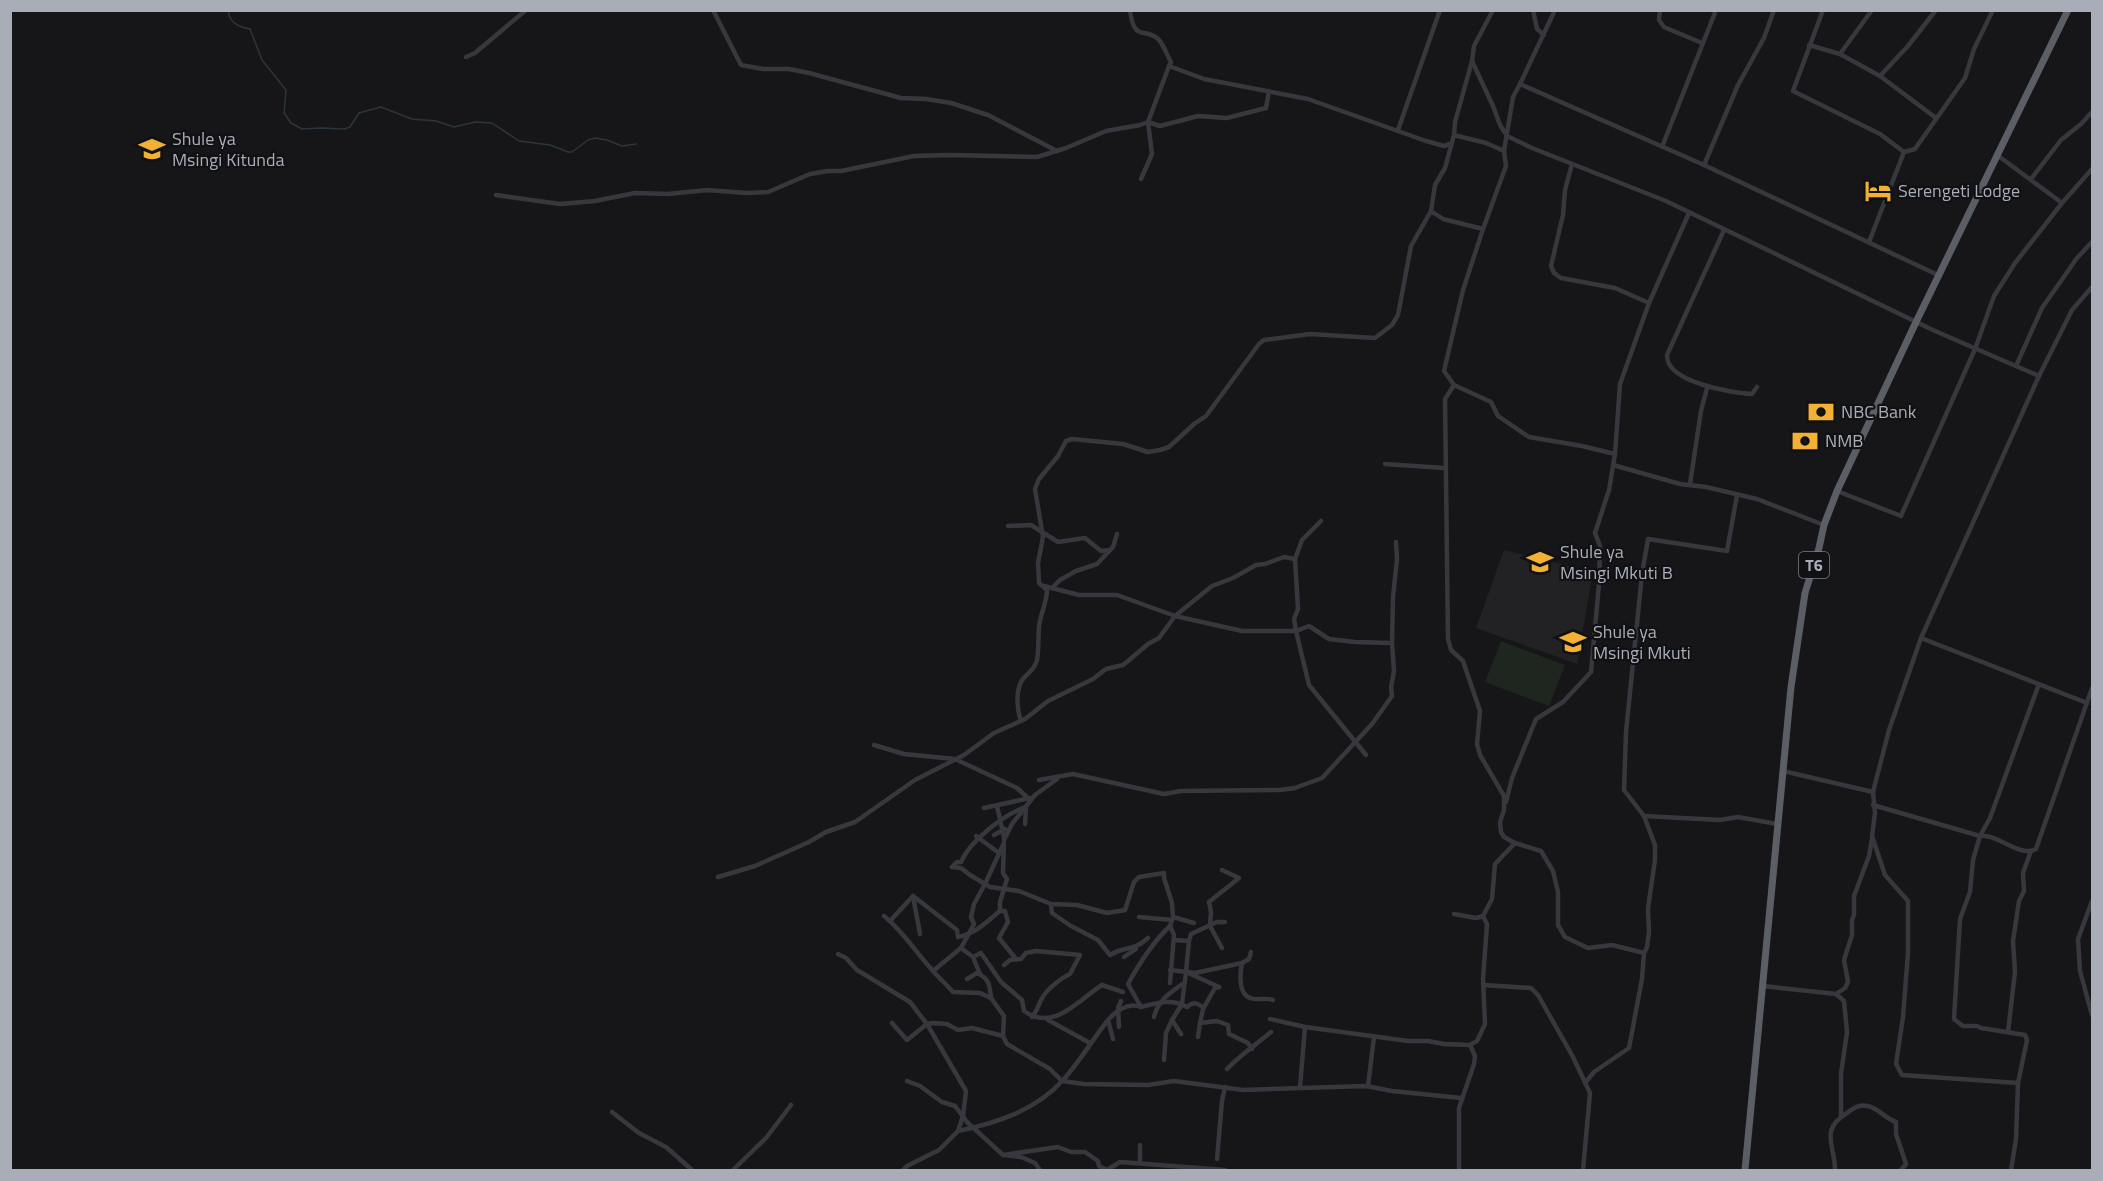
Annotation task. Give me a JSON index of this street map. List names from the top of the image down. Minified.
{"streets":{"highway":["T6"]},"places":{"school or university":["Shule ya Msingi Kitunda","Shule ya Msingi Mkuti B","Shule ya Msingi Mkuti"],"hotel":["Serengeti Lodge"],"bank":["NBC Bank","NMB"]}}
